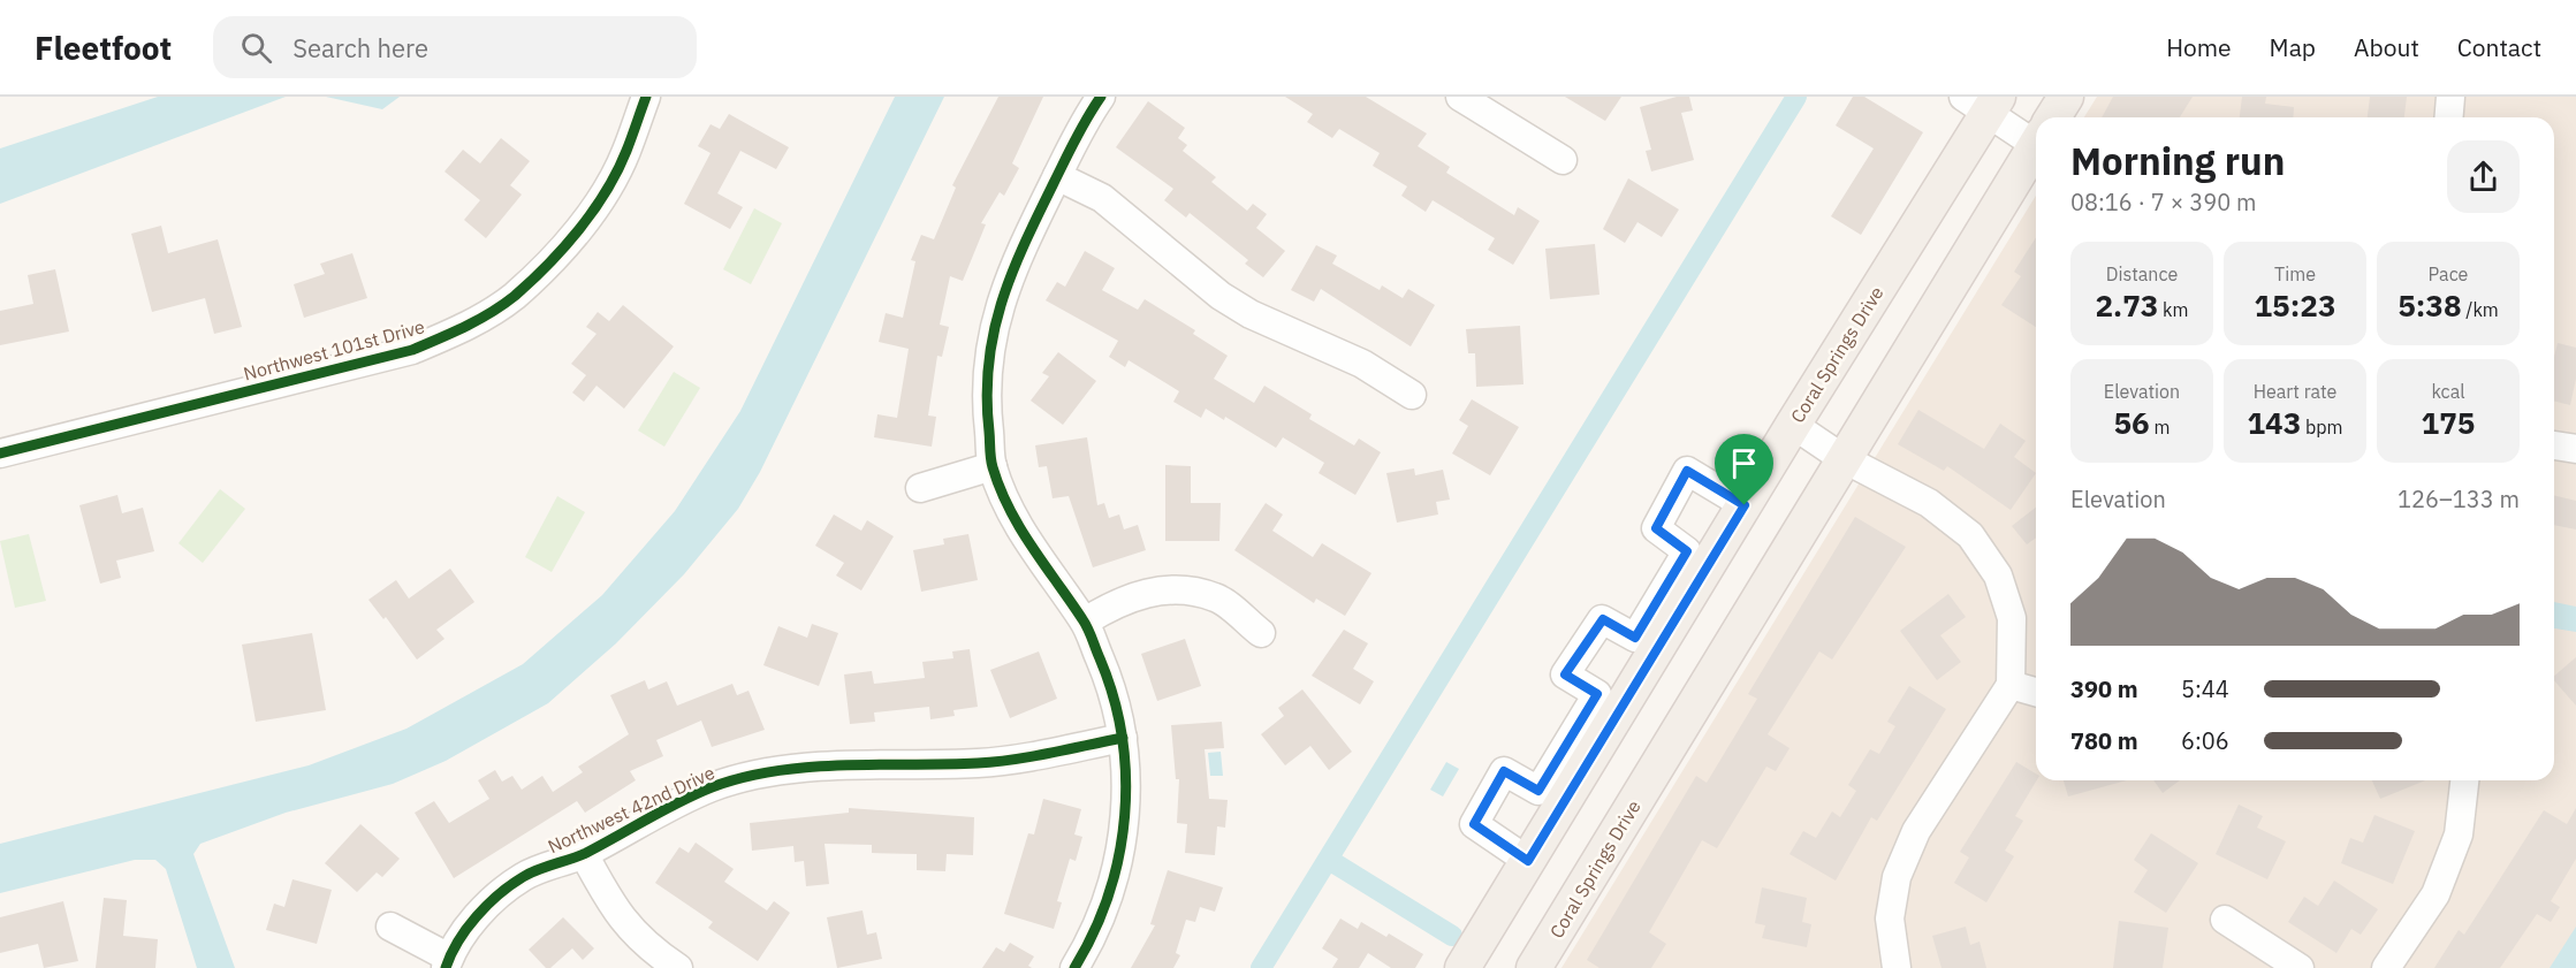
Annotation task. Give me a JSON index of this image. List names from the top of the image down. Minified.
{"streets":{"main road":["Coral Springs Drive"],"street":["Northwest 101st Drive","Northwest 42nd Drive"]},"page":{"header":"Fleetfoot","search":"Search here","nav":["Home","Map","About","Contact"],"heading":["Morning run","08:16 · 7 × 390 m"],"stats":[["Distance","2.73 km"],["Time","15:23"],["Pace","5:38 /km"],["Elevation","56 m"],["Heart rate","143 bpm"],["kcal","175"]],"chart":["Elevation","126–133 m"],"list":[{"name":"390 m","note":"5:44"},{"name":"780 m","note":"6:06"}]}}
